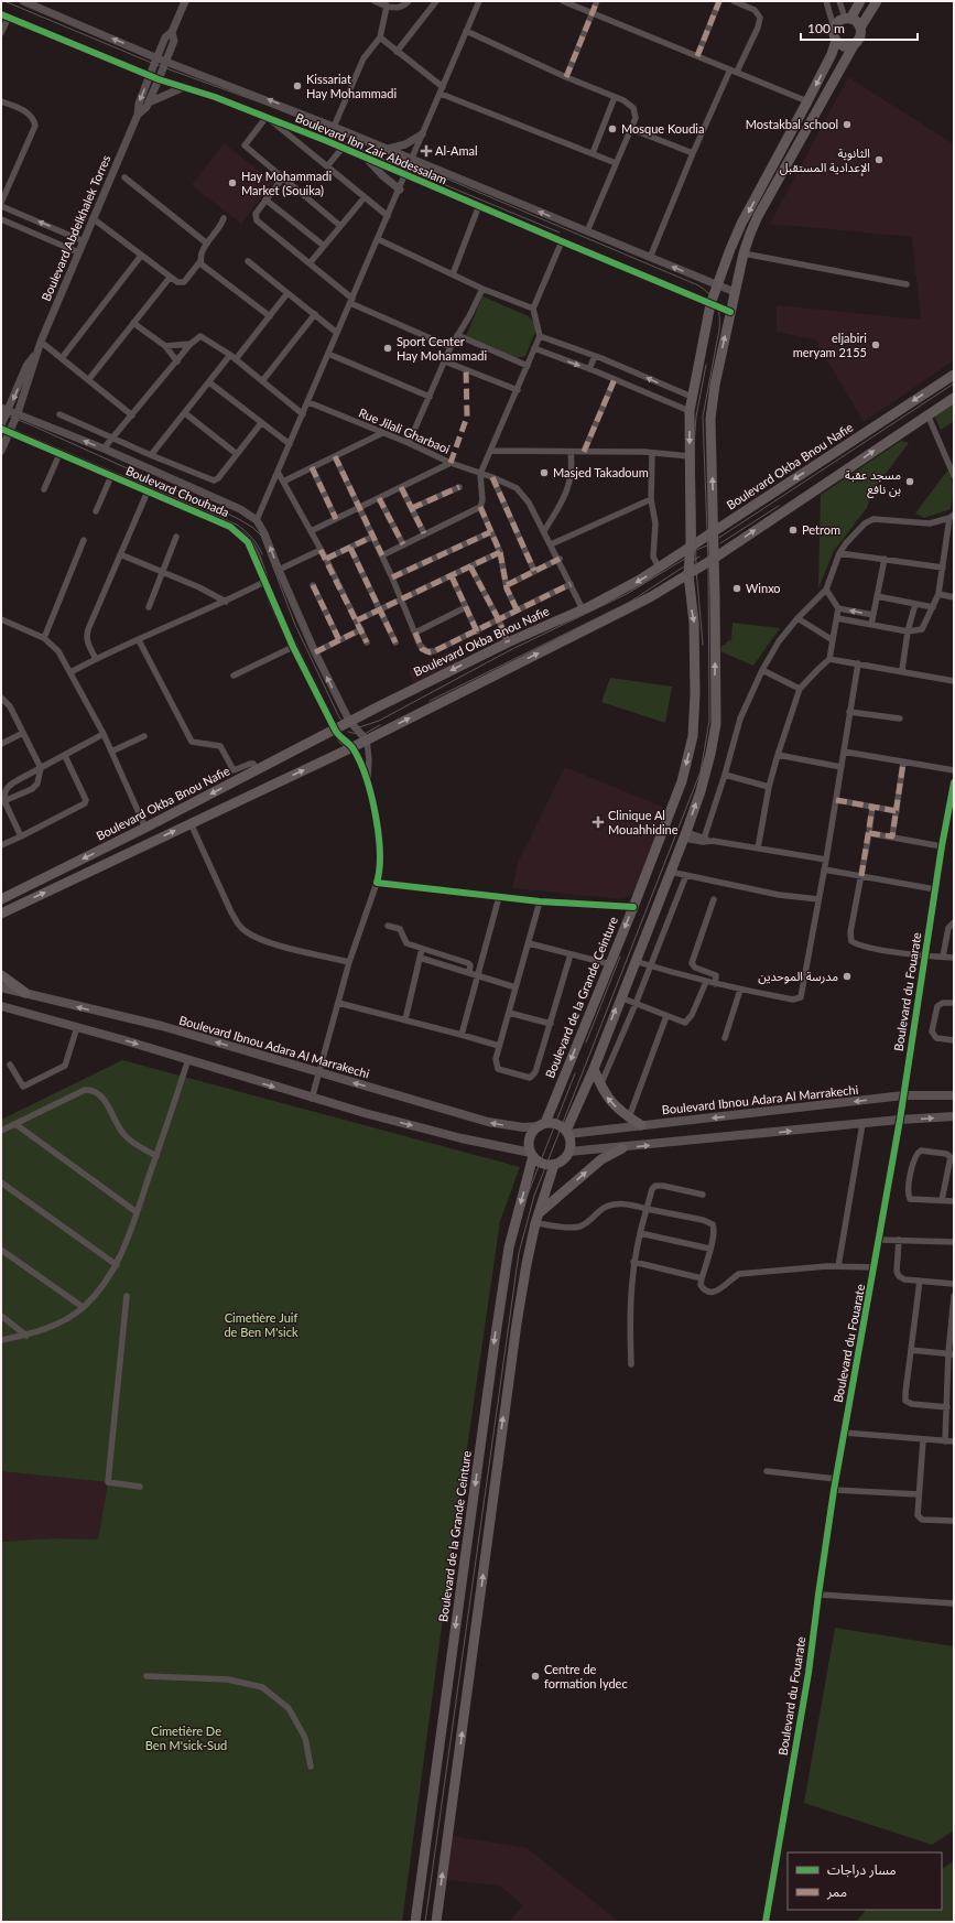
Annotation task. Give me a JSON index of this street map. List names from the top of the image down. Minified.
{"streets":{"main road":["Boulevard Okba Bnou Nafie","Boulevard de la Grande Ceinture","Boulevard Ibnou Adara Al Marrakechi"],"street":["Boulevard Ibn Zair Abdessalam","Boulevard Abdelkhalek Torres","Rue Jilali Gharbaoi","Boulevard Chouhada","Boulevard du Fouarate"]},"crossings":[["Boulevard Ibn Zair Abdessalam","Boulevard Abdelkhalek Torres"],["Boulevard Ibn Zair Abdessalam","Boulevard de la Grande Ceinture"],["Boulevard Abdelkhalek Torres","Boulevard Chouhada"],["Rue Jilali Gharbaoi","Boulevard Okba Bnou Nafie"],["Boulevard Okba Bnou Nafie","Boulevard Chouhada"],["Boulevard Okba Bnou Nafie","Boulevard de la Grande Ceinture"],["Boulevard du Fouarate","Boulevard Ibnou Adara Al Marrakechi"],["Boulevard de la Grande Ceinture","Boulevard Ibnou Adara Al Marrakechi"]],"parks":["Cimetière Juif de Ben M'sick","Cimetière De Ben M'sick-Sud"],"places":{"other":["Kissariat Hay Mohammadi","Mostakbal school","Mosque Koudia","الثانوية الإعدادية المستقبل","Hay Mohammadi Market (Souika)","eljabiri meryam 2155","Sport Center Hay Mohammadi","Masjed Takadoum","مسجد عقبة بن نافع","Petrom","Winxo","مدرسة الموحدين","Centre de formation lydec"],"health":["Al-Amal","Clinique Al Mouahhidine"]},"legend":["مسار دراجات","ممر"],"scale_bar":"100 m"}
